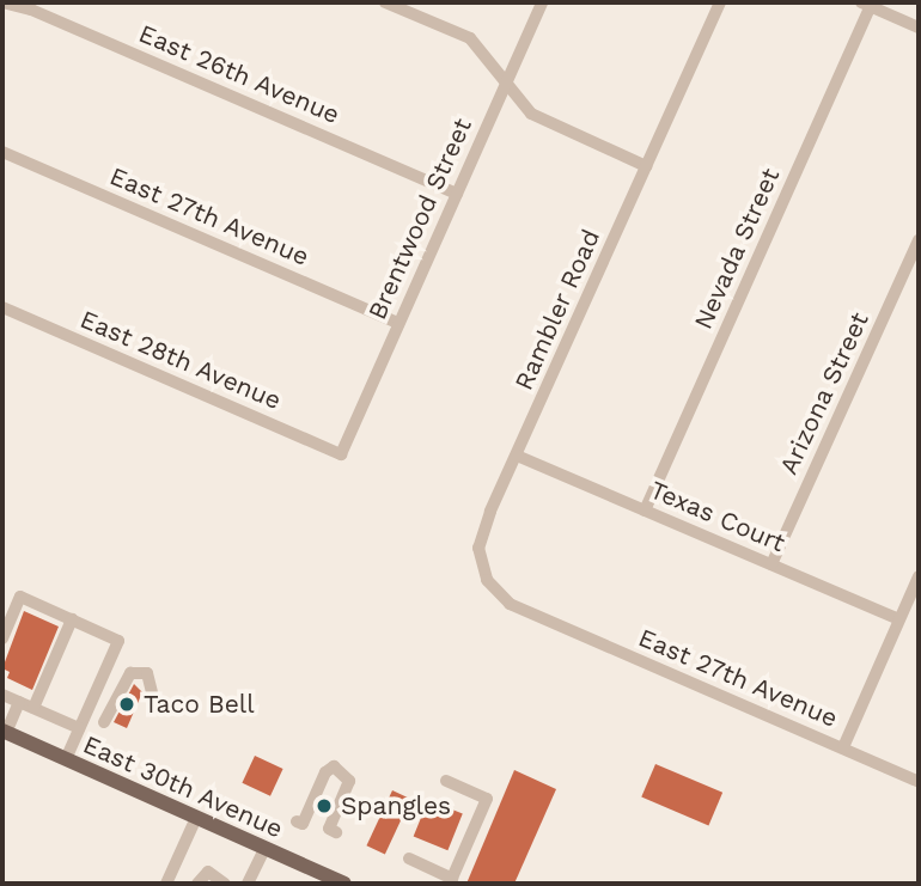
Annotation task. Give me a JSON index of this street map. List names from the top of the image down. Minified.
{"streets":{"main road":["East 30th Avenue"],"street":["East 26th Avenue","East 27th Avenue","Brentwood Street","Nevada Street","Rambler Road","East 28th Avenue","Arizona Street","Texas Court"]},"crossings":[["East 26th Avenue","Brentwood Street"],["East 27th Avenue","Brentwood Street"],["East 27th Avenue","Rambler Road"],["Brentwood Street","East 28th Avenue"],["Nevada Street","Texas Court"],["Rambler Road","Texas Court"],["Arizona Street","Texas Court"]],"places":["Taco Bell","Spangles"]}
